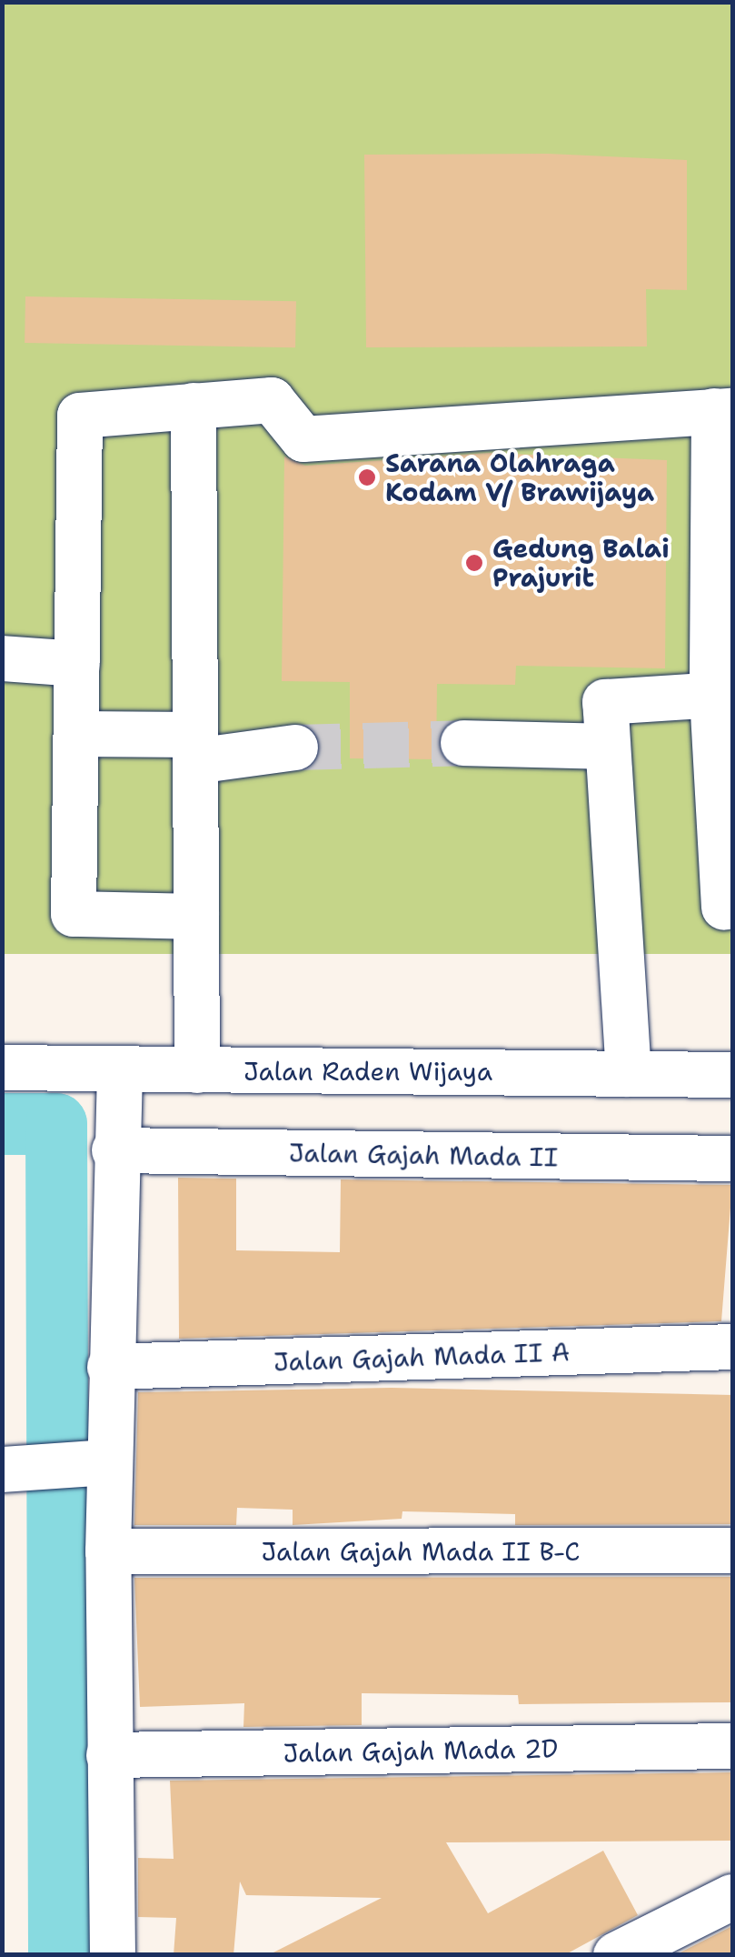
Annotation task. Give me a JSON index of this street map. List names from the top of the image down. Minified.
{"streets":{"street":["Jalan Raden Wijaya","Jalan Gajah Mada II","Jalan Gajah Mada II A","Jalan Gajah Mada II B-C","Jalan Gajah Mada 2D"]},"places":["Sarana Olahraga Kodam V/ Brawijaya","Gedung Balai Prajurit"]}
